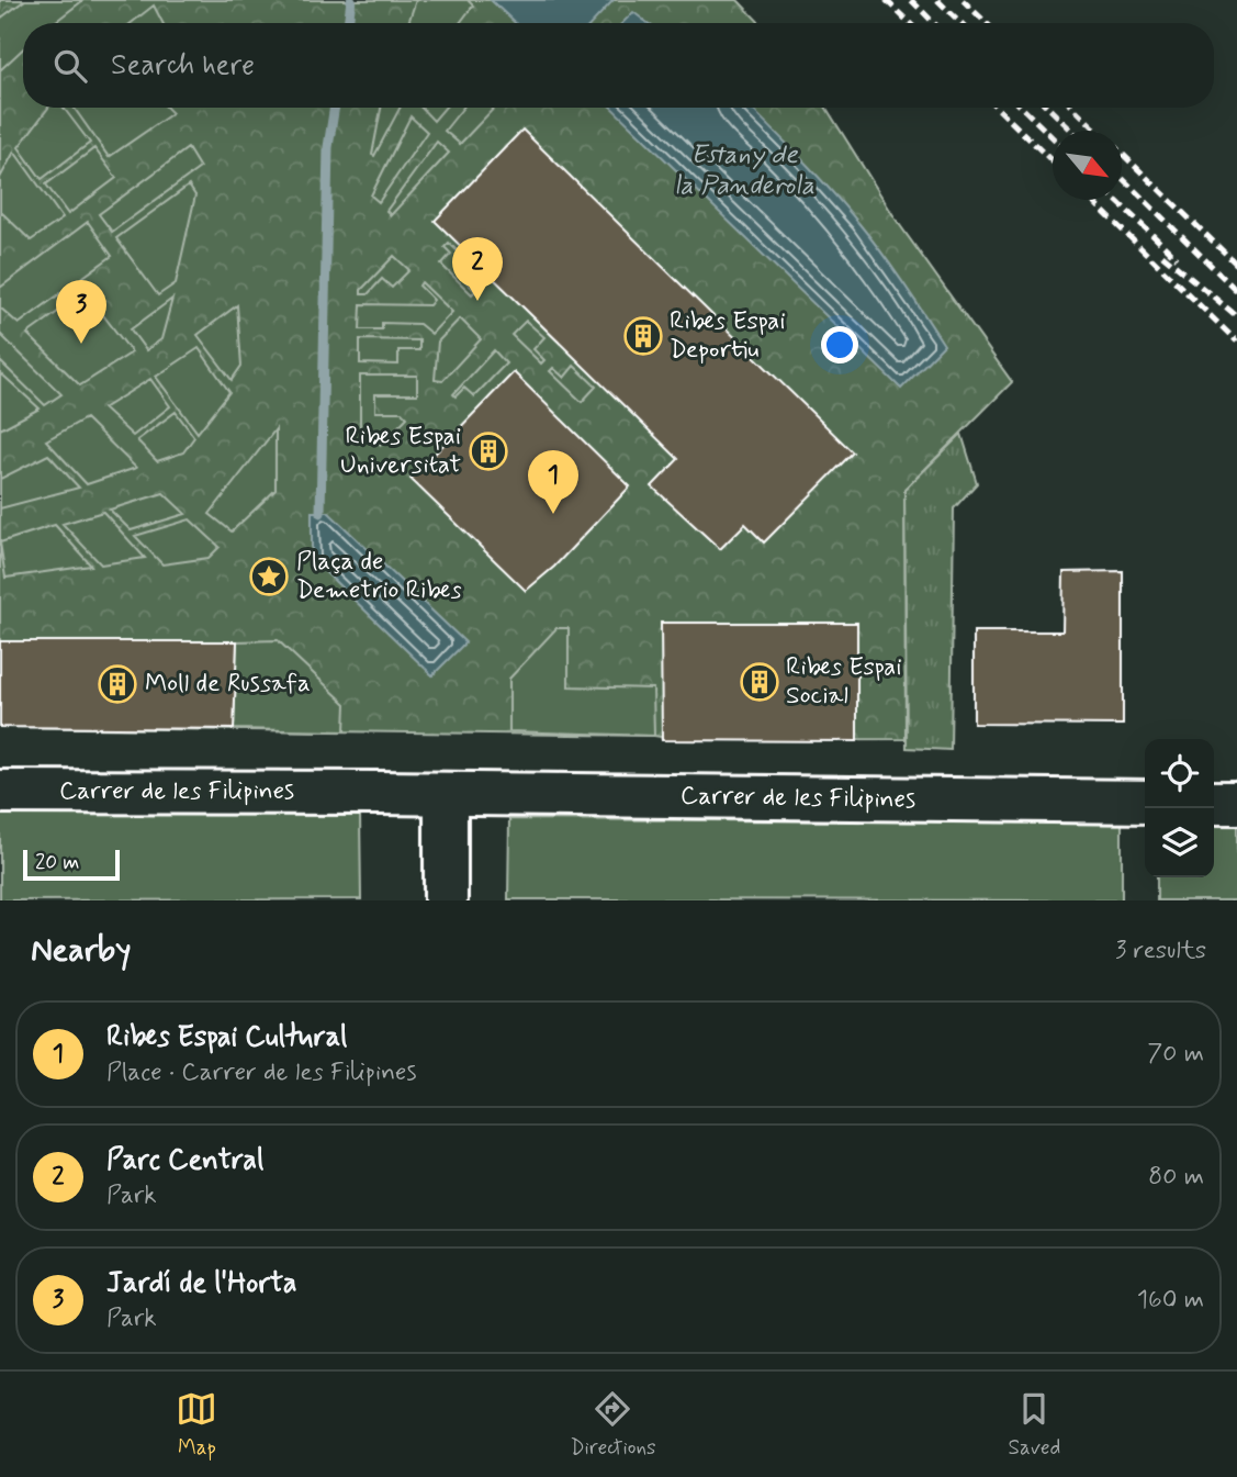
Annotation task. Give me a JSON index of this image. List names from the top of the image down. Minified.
{"streets":{"main road":["Carrer de les Filipines"]},"water":["Estany de la Panderola"],"places":{"building":["Ribes Espai Deportiu","Ribes Espai Universitat","Ribes Espai Social","Moll de Russafa"],"place":["Plaça de Demetrio Ribes"]},"scale_bar":"20 m","north":"bottom right","page":{"search":"Search here","pins":["2","3","1"],"scale":"20 m","heading":["Nearby","3 results"],"list":[{"mark":"1","name":"Ribes Espai Cultural","note":"Place · Carrer de les Filipines","value":"70 m"},{"mark":"2","name":"Parc Central","note":"Park","value":"80 m"},{"mark":"3","name":"Jardí de l'Horta","note":"Park","value":"160 m"}],"nav":["Map","Directions","Saved"]}}
